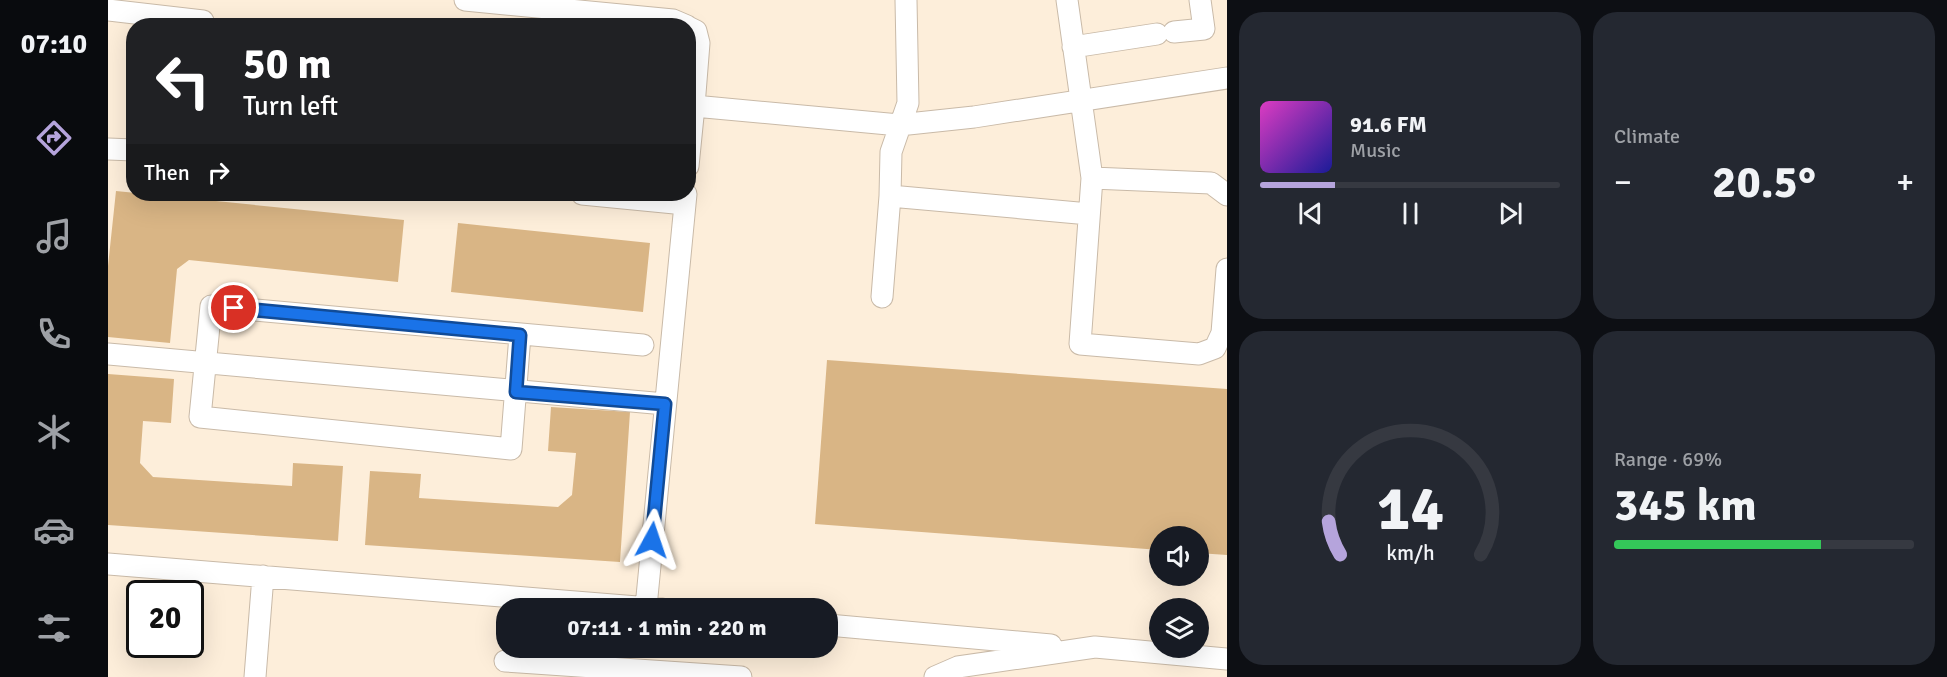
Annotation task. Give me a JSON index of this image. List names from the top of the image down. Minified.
{"page":{"tabs":"07:10","tile":["Climate",["Range · 69%","345 km"]],"turn":["50 m","Turn left"],"song":["91.6 FM","Music"],"then":"Then","heat":["−","20.5°","+"],"limit":"20","trip":"07:11 · 1 min · 220 m","gauge":["14","km/h"]}}
